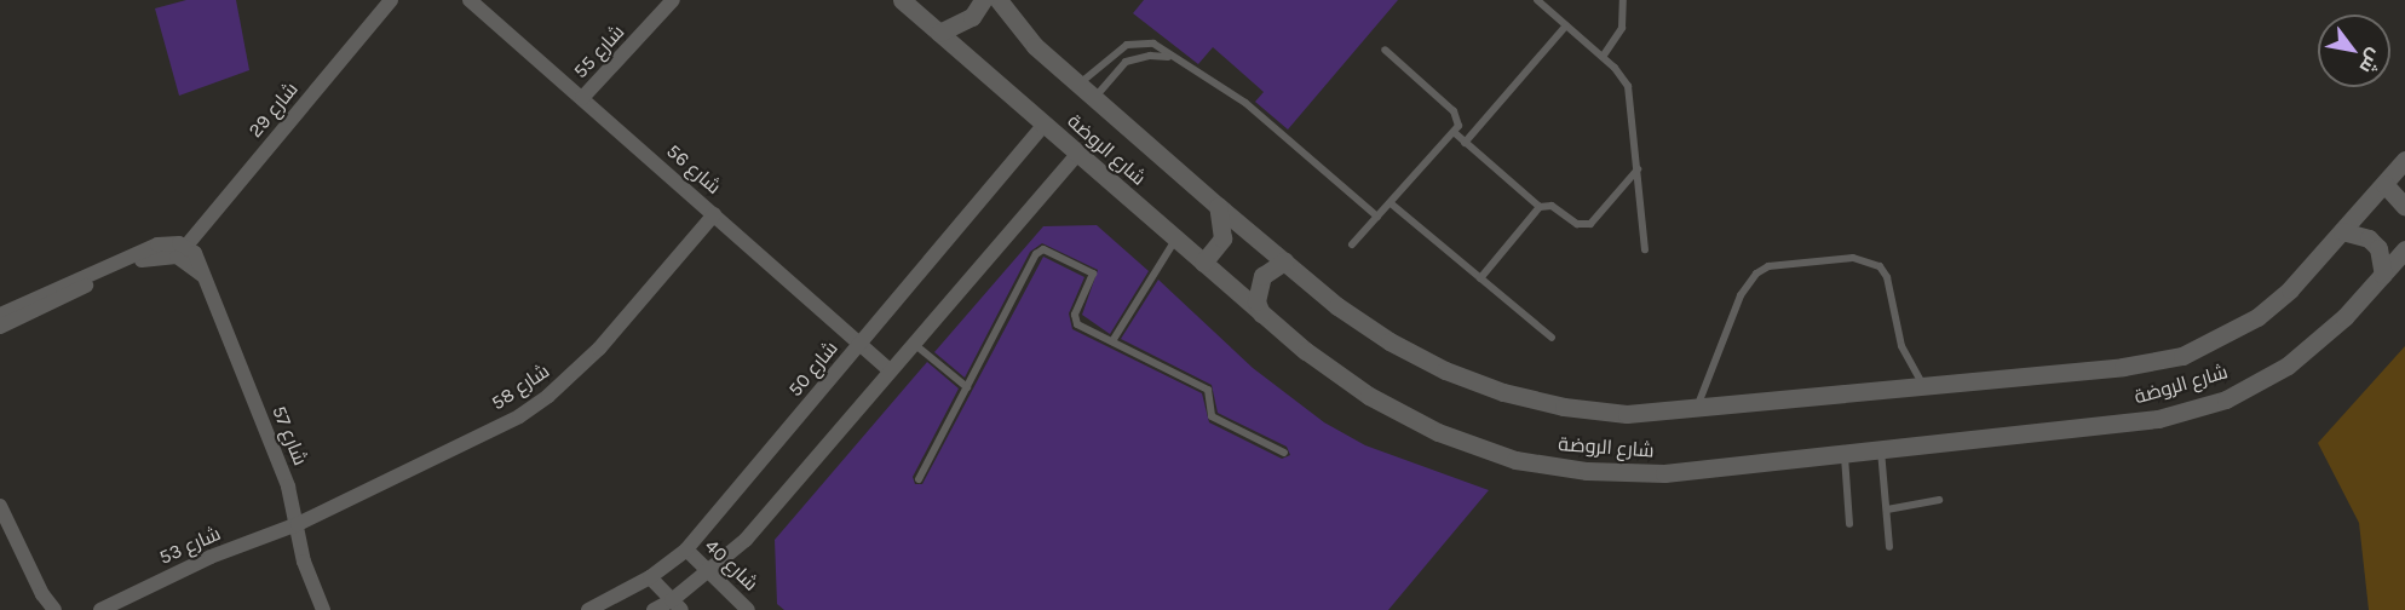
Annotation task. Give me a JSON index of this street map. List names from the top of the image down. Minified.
{"streets":{"street":["شارع 55","شارع 29","شارع الروضة","شارع 56","شارع 50","شارع 58","شارع 57","شارع 53","شارع 40"]},"crossings":[["شارع 55","شارع 56"],["شارع 29","شارع 57"],["شارع الروضة","شارع 50"],["شارع 56","شارع 50"],["شارع 56","شارع 58"],["شارع 50","شارع 40"],["شارع 58","شارع 57"],["شارع 58","شارع 53"],["شارع 57","شارع 53"]],"north":"bottom right"}
